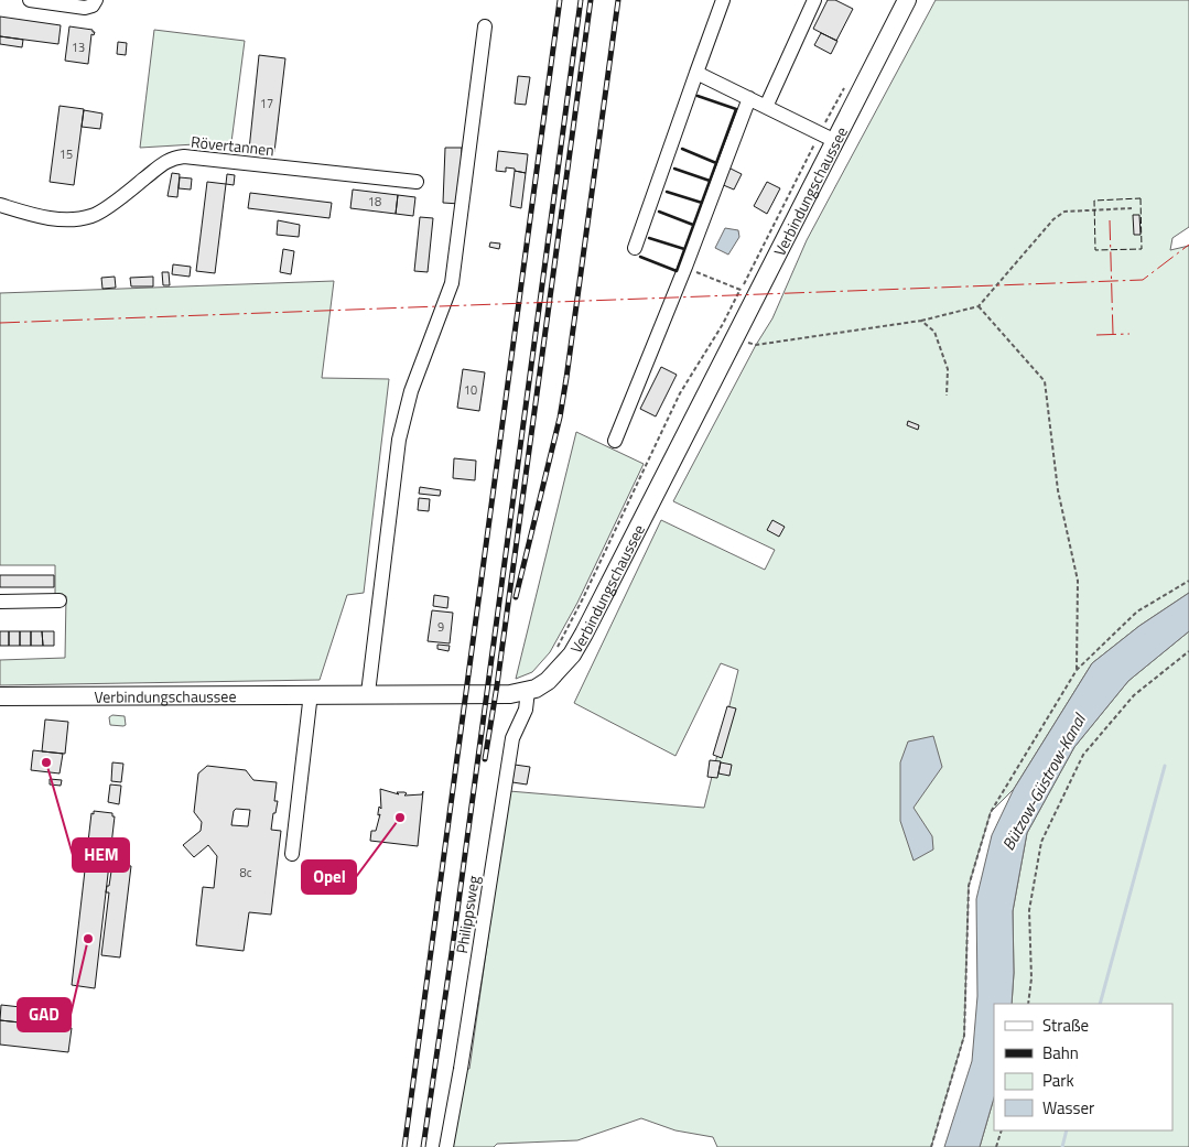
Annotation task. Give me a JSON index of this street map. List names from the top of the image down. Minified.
{"streets":{"main road":["Verbindungschaussee"],"street":["Rövertannen","Philippsweg"]},"crossings":[["Verbindungschaussee","Philippsweg"]],"water":["Bützow-Güstrow-Kanal"],"places":["HEM","Opel","GAD"],"house_numbers":["13","17","15","18","10","9","8c"],"legend":["Straße","Bahn","Park","Wasser"]}
